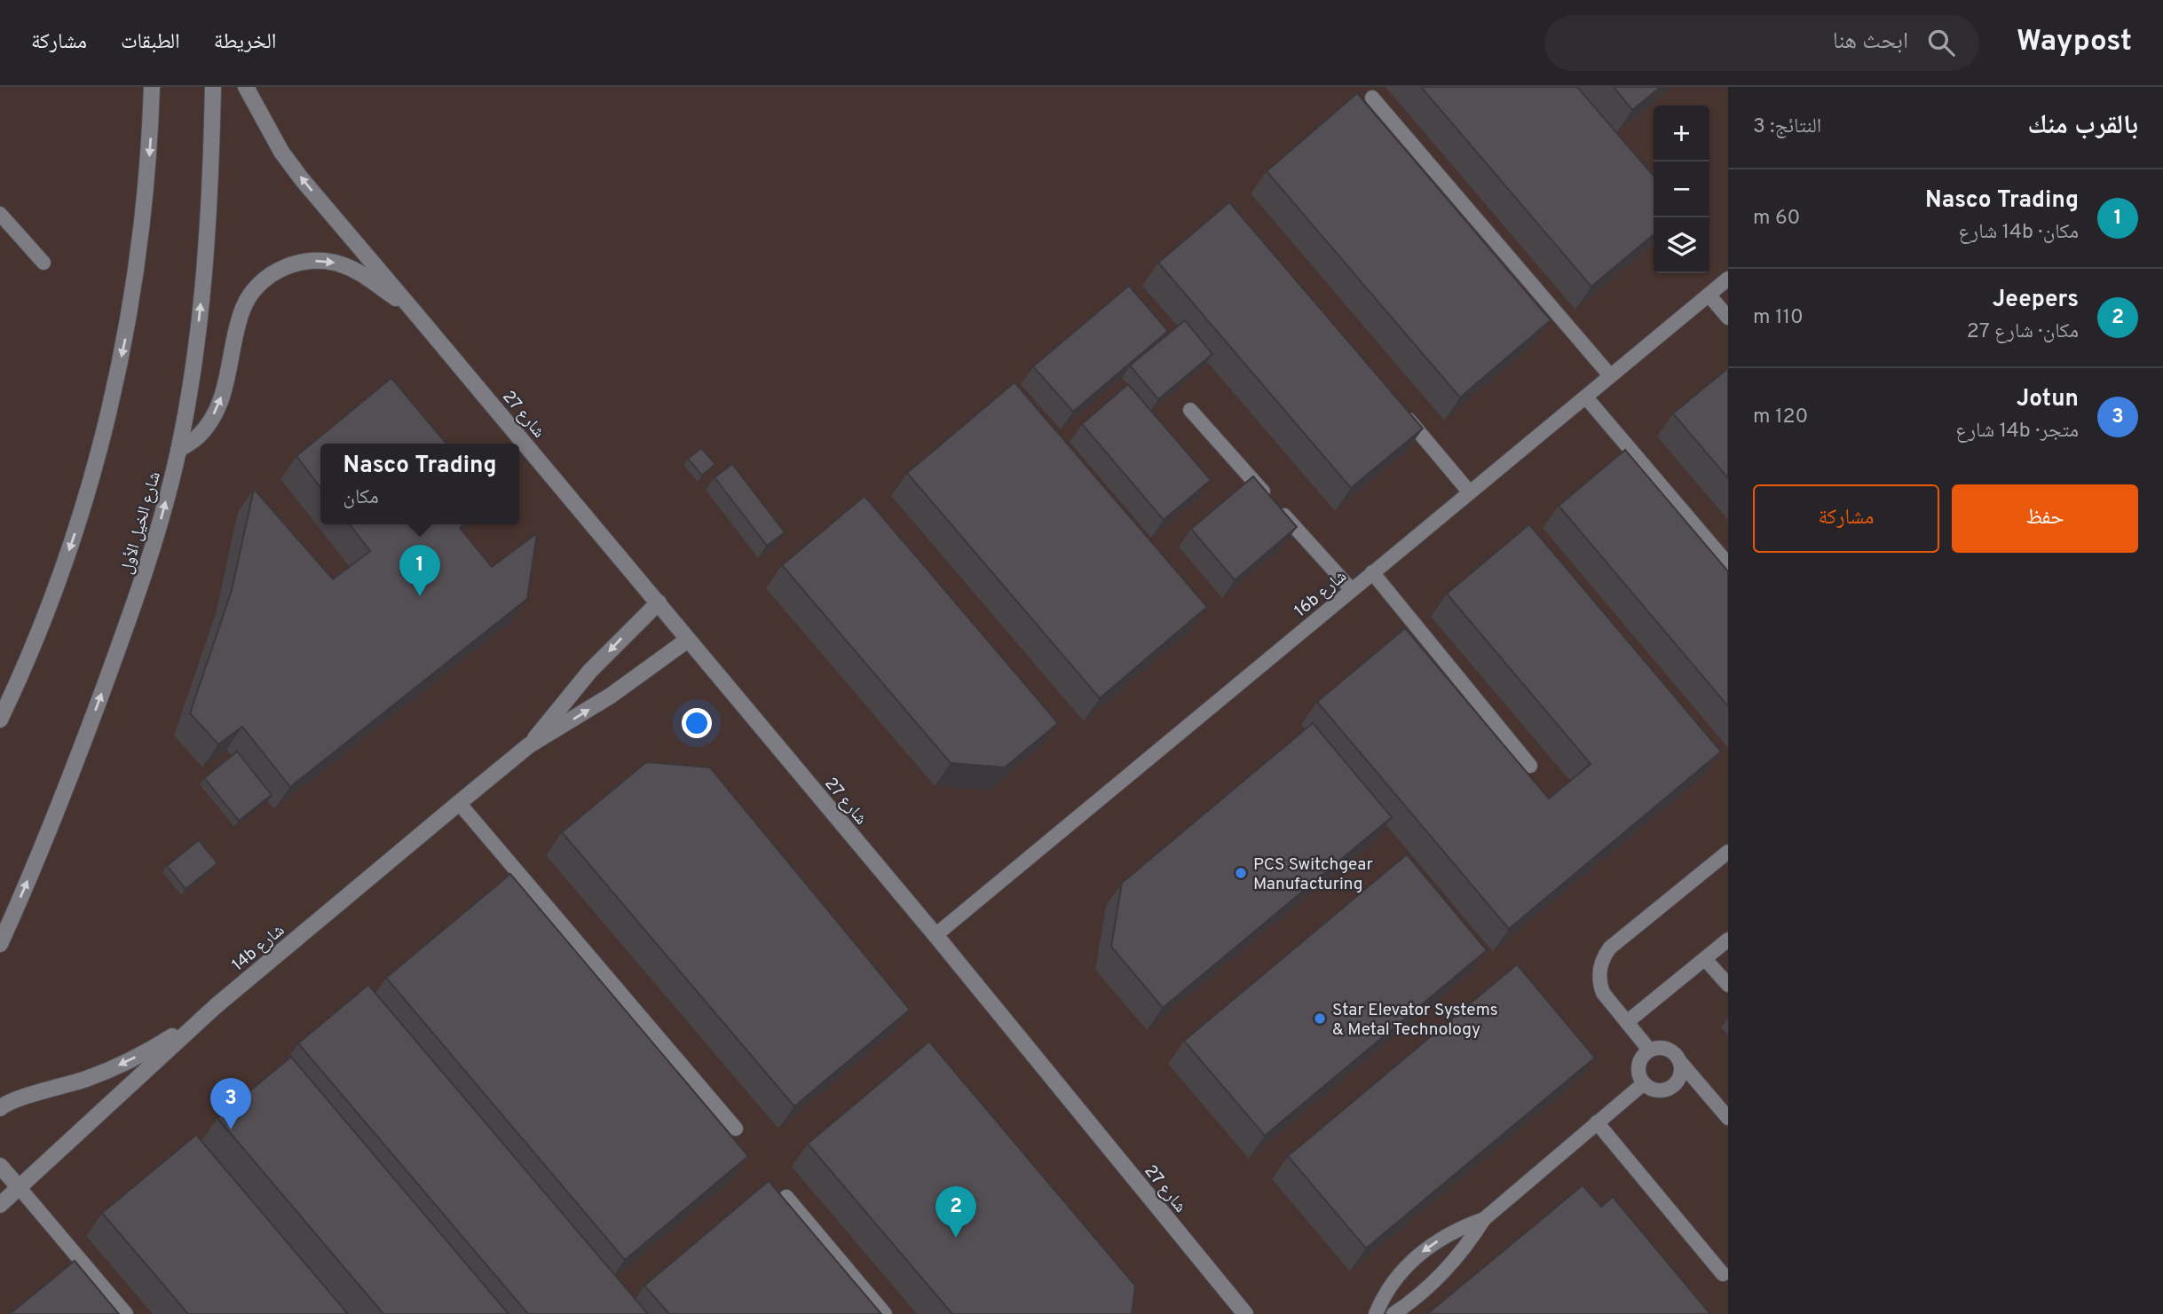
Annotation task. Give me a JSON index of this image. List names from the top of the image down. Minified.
{"streets":{"street":["شارع 27","شارع الخيل الأول","14b شارع"],"lane":["16b شارع"]},"crossings":[["شارع 27","شارع الخيل الأول"],["شارع 27","16b شارع"],["شارع 27","14b شارع"]],"places":["PCS Switchgear Manufacturing","Star Elevator Systems & Metal Technology"],"page":{"header":"Waypost","search":"ابحث هنا","nav":["الخريطة","الطبقات","مشاركة"],"heading":["بالقرب منك","النتائج: 3"],"map_buttons":["+","−"],"list":[{"mark":"1","name":"Nasco Trading","note":"مكان · 14b شارع","value":"60 m"},{"mark":"2","name":"Jeepers","note":"مكان · شارع 27","value":"110 m"},{"mark":"3","name":"Jotun","note":"متجر · 14b شارع","value":"120 m"}],"popup":["Nasco Trading","مكان"],"buttons":["حفظ","مشاركة"],"pins":["1","3","2"]}}
